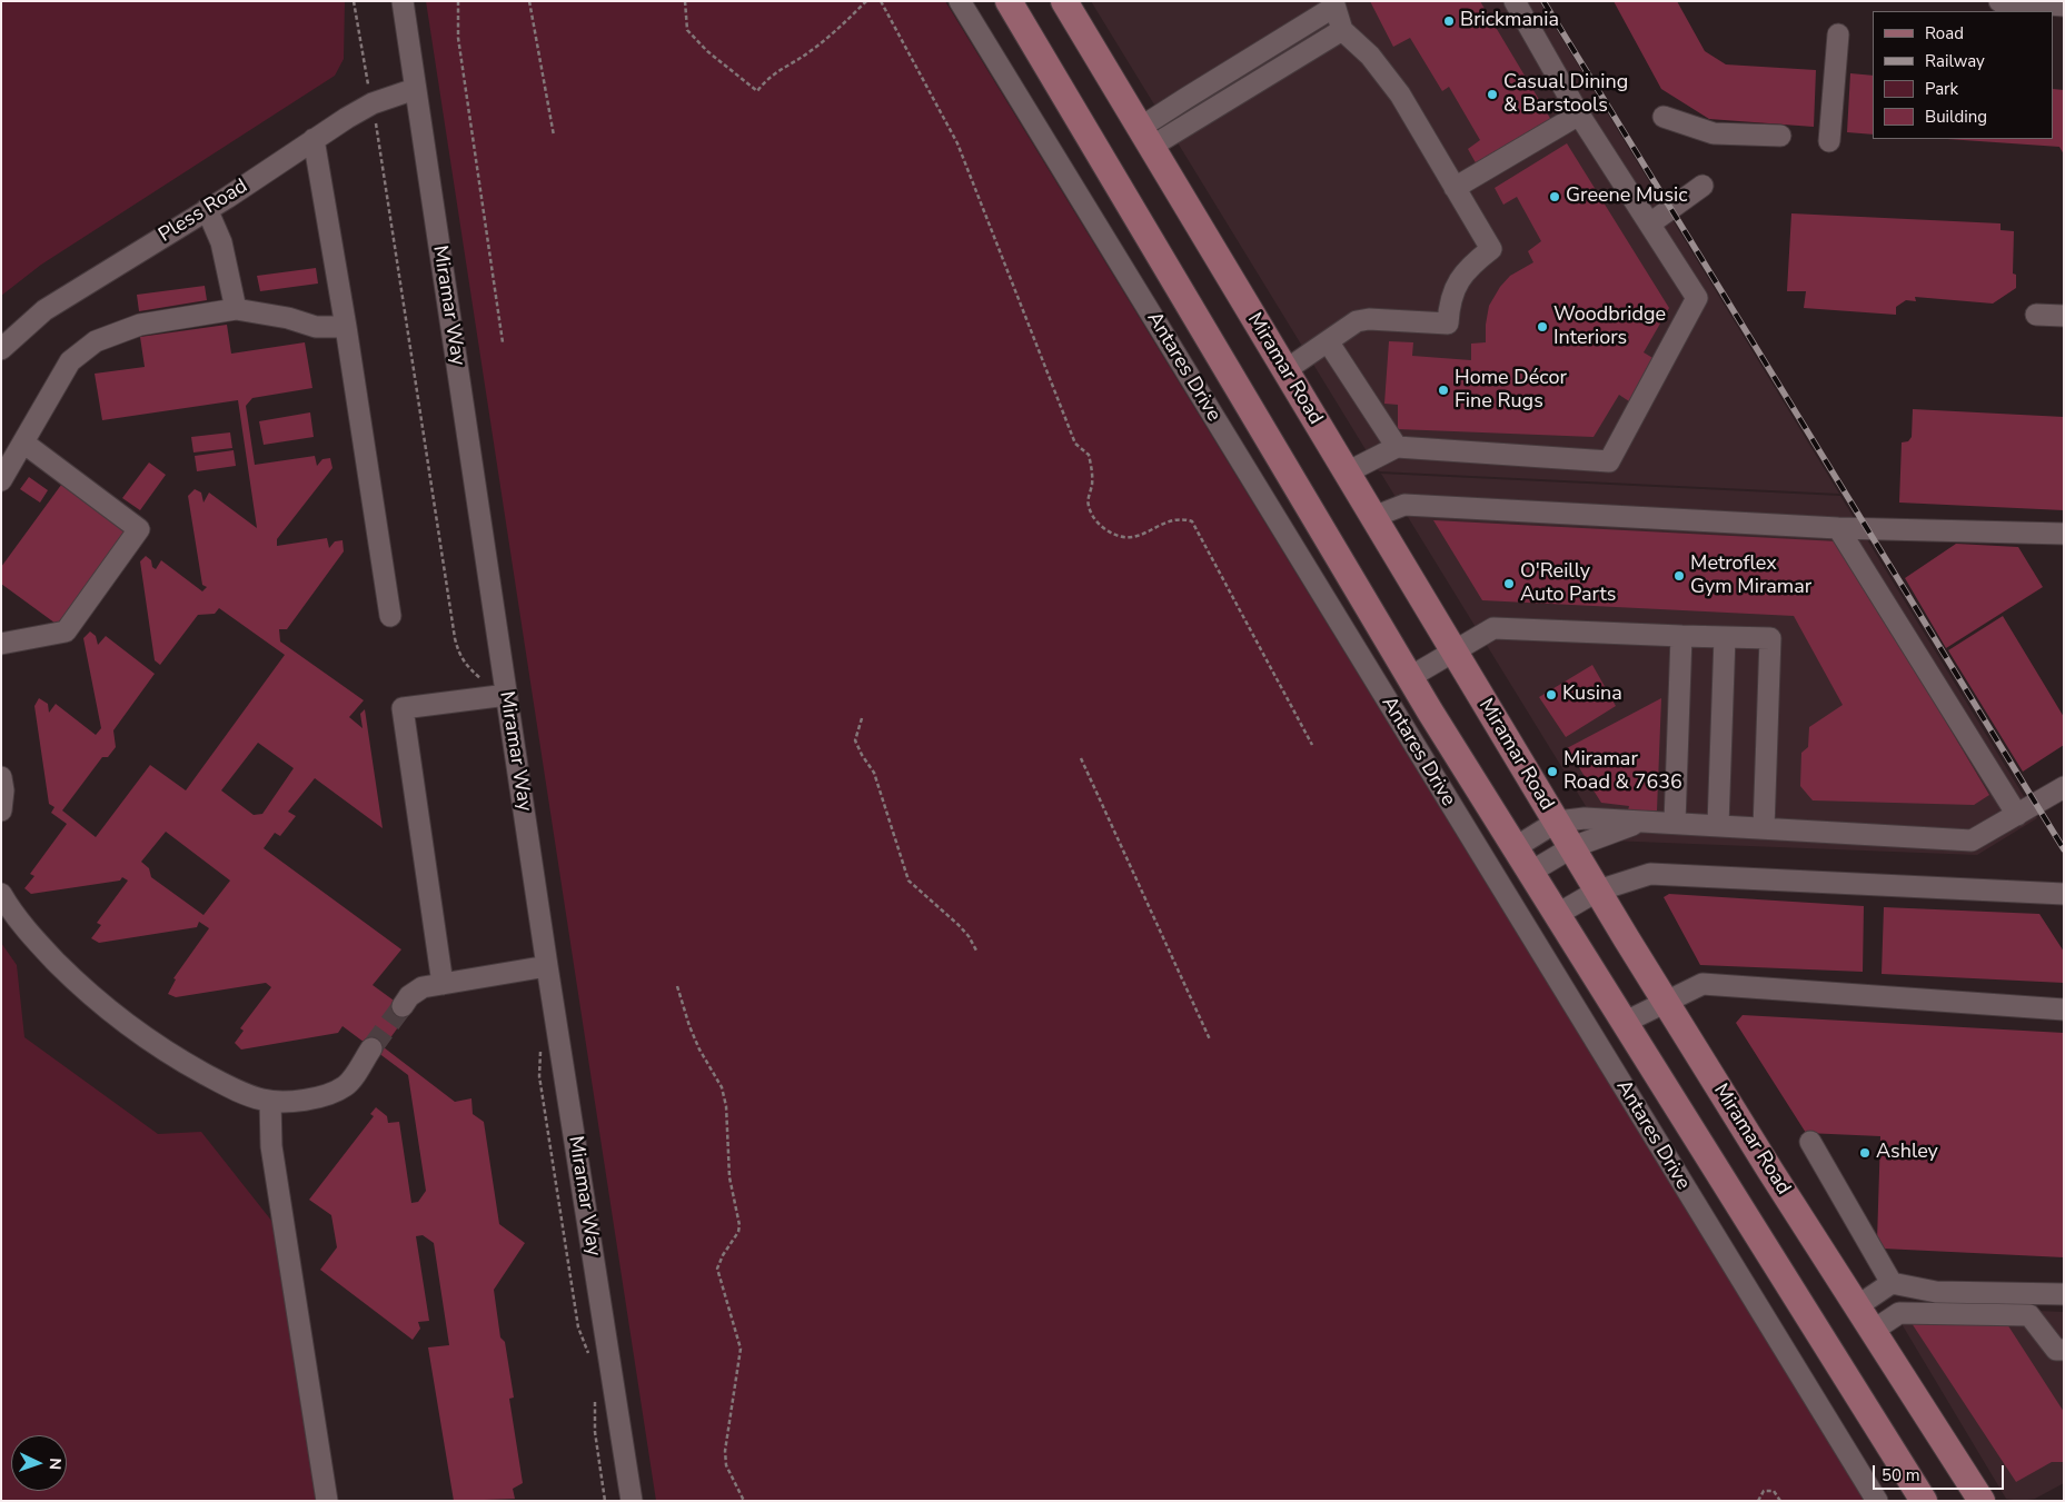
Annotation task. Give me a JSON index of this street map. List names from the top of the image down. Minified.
{"streets":{"main road":["Miramar Road"],"street":["Pless Road","Miramar Way","Antares Drive"]},"crossings":[["Pless Road","Miramar Way"]],"places":["Brickmania","Casual Dining & Barstools","Greene Music","Woodbridge Interiors","Home Décor Fine Rugs","Metroflex Gym Miramar","O'Reilly Auto Parts","Kusina","Miramar Road & 7636","Ashley"],"legend":["Road","Railway","Park","Building"],"scale_bar":"50 m","north":"right"}
